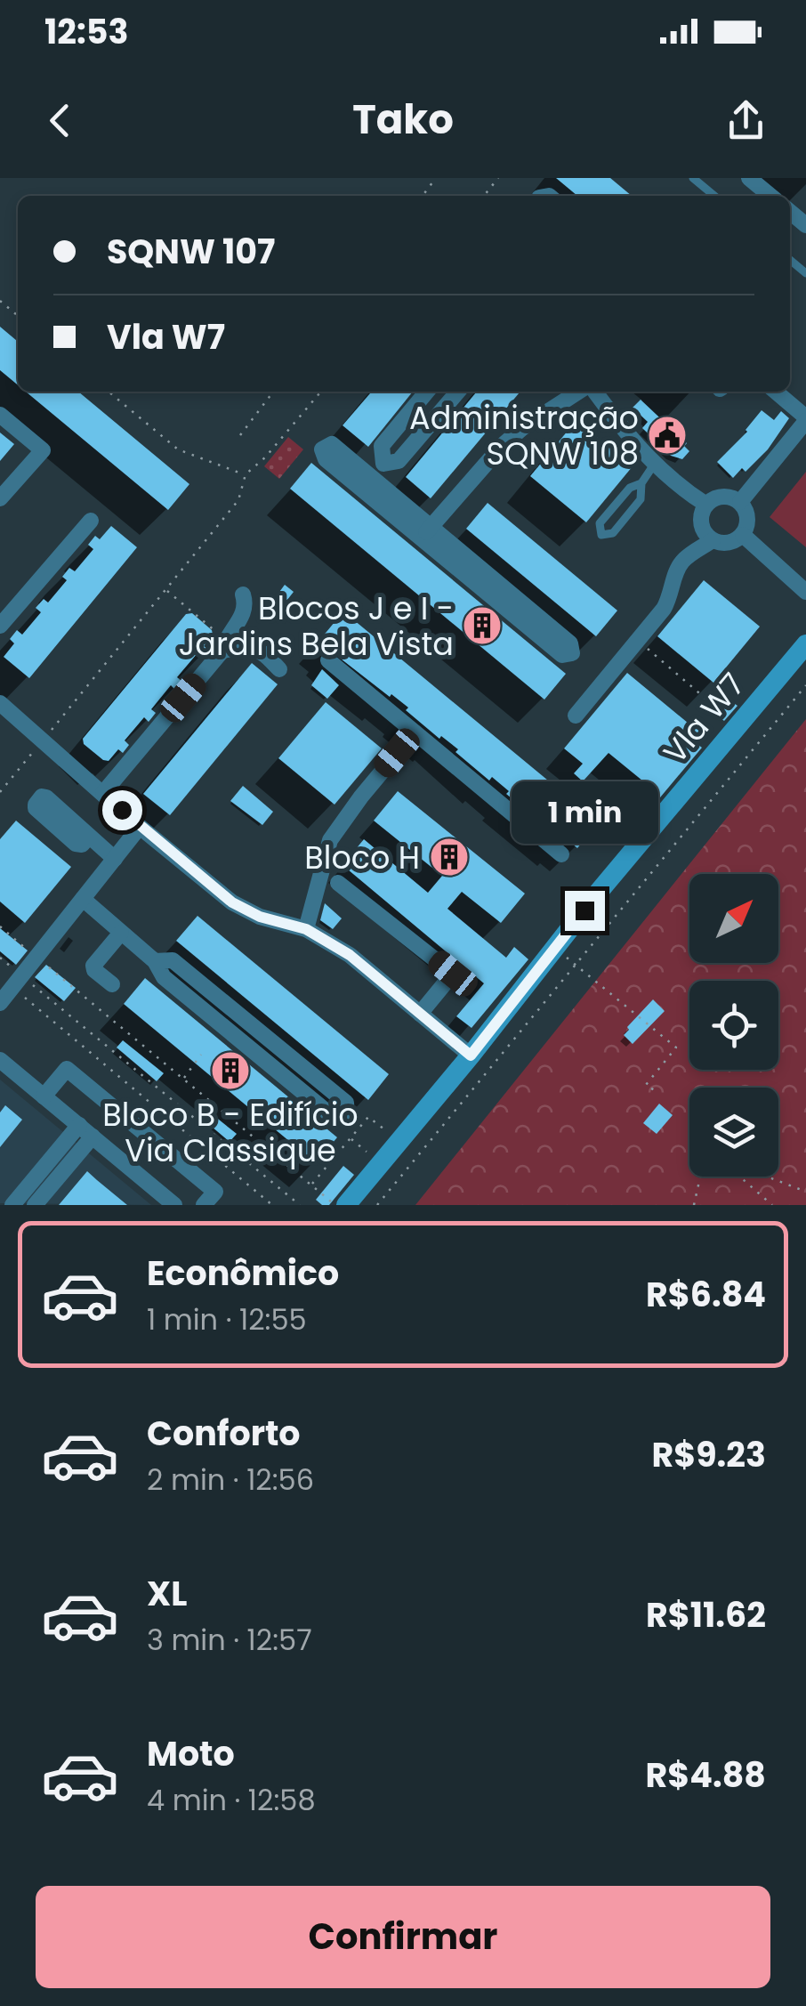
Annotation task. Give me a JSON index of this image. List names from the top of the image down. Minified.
{"streets":{"main road":["Vla W7"]},"places":{"public building":["Administração SQNW 108"],"building":["Blocos J e I - Jardins Bela Vista","Bloco H","Bloco B - Edifício Via Classique"]},"north":"top right","page":{"status":"12:53","header":"Tako","banner":["SQNW 107","Vla W7"],"bubble":"1 min","list":[{"name":"Econômico","note":"1 min · 12:55","value":"R$6.84"},{"name":"Conforto","note":"2 min · 12:56","value":"R$9.23"},{"name":"XL","note":"3 min · 12:57","value":"R$11.62"},{"name":"Moto","note":"4 min · 12:58","value":"R$4.88"}],"buttons":"Confirmar"}}
